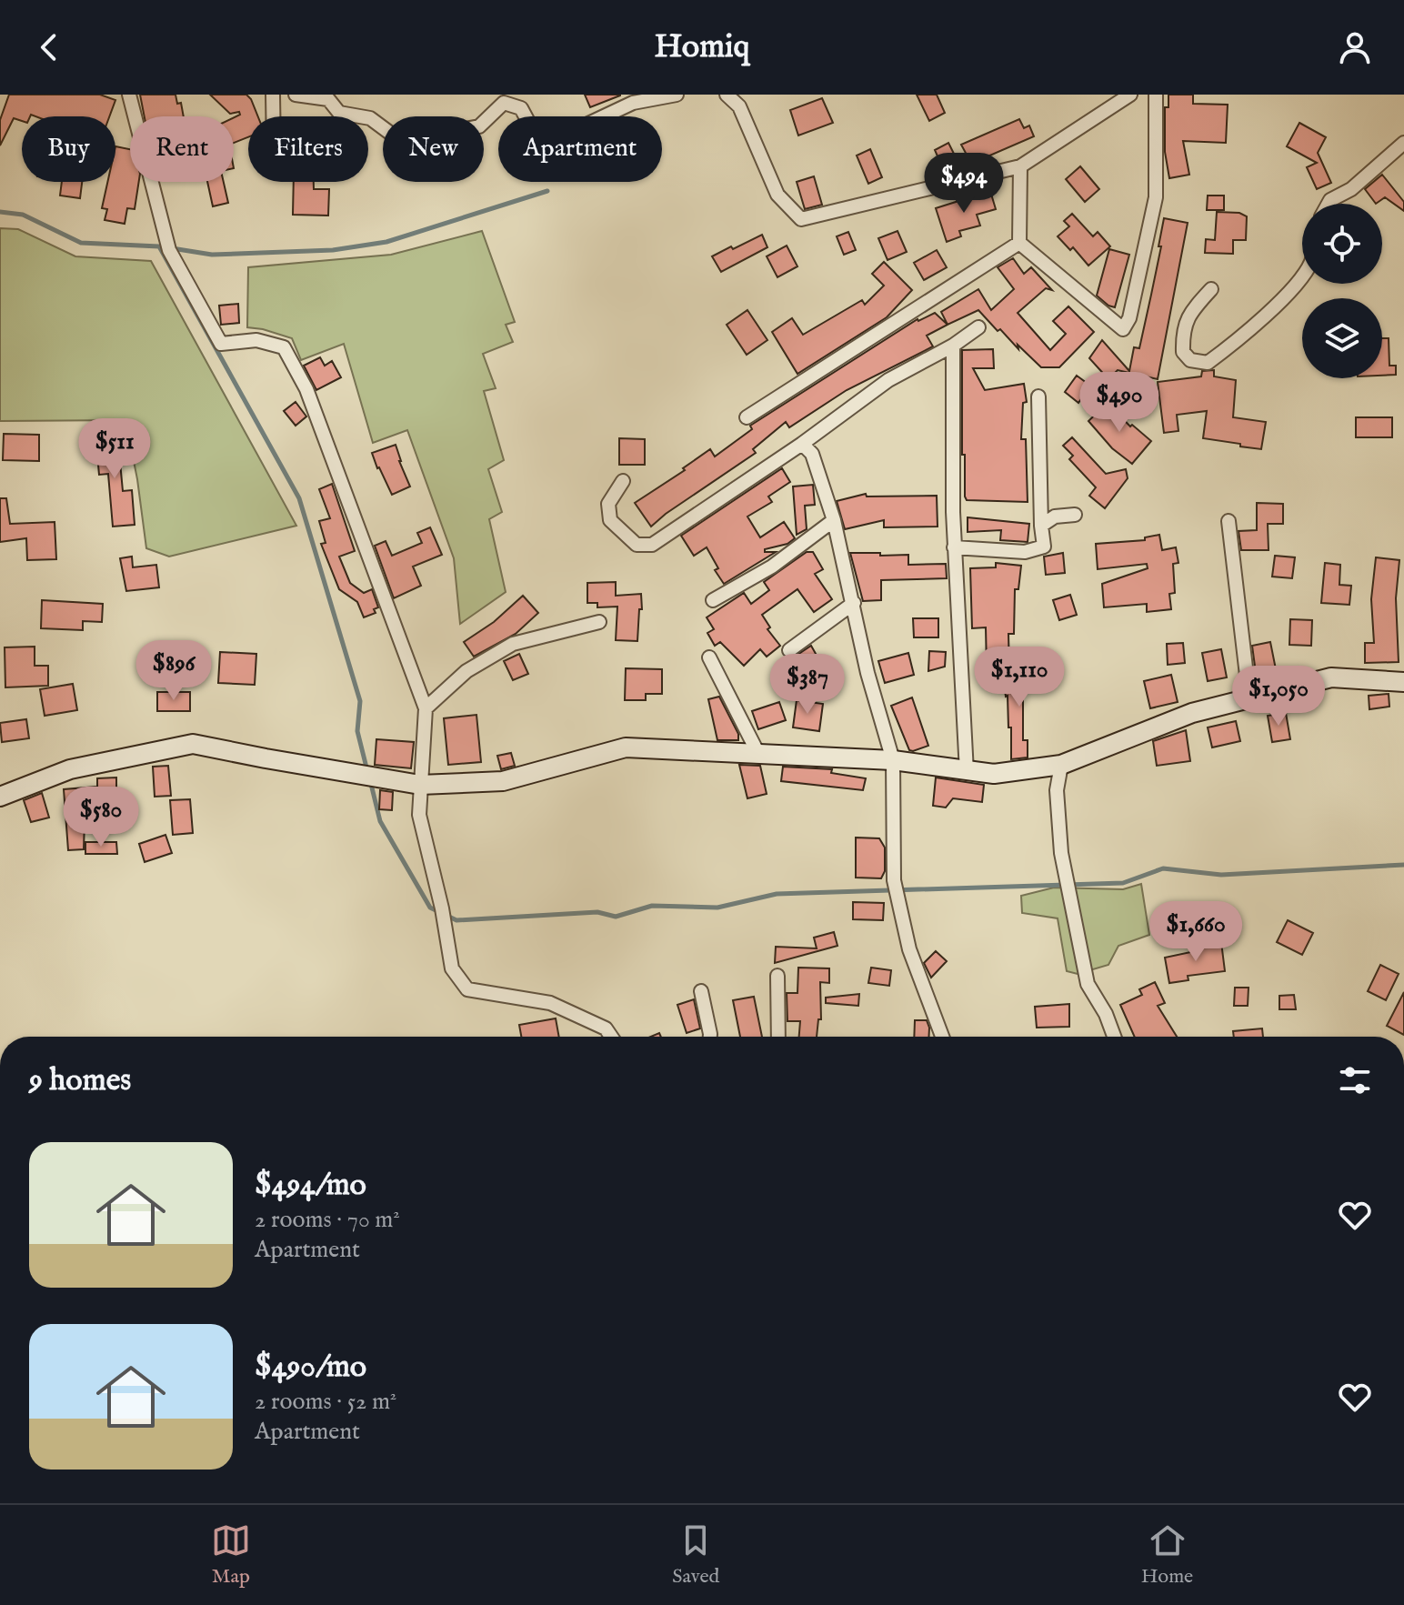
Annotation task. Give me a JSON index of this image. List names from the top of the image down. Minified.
{"page":{"header":"Homiq","chip":["Buy","Rent","Filters","New","Apartment"],"price":["$494","$490","$511","$896","$1,110","$387","$1,050","$580","$1,660"],"heading":"9 homes","list":[{"name":"$494/mo","note":"2 rooms · 70 m² · Apartment"},{"name":"$490/mo","note":"2 rooms · 52 m² · Apartment"}],"tabs":["Map","Saved","Home"]}}
